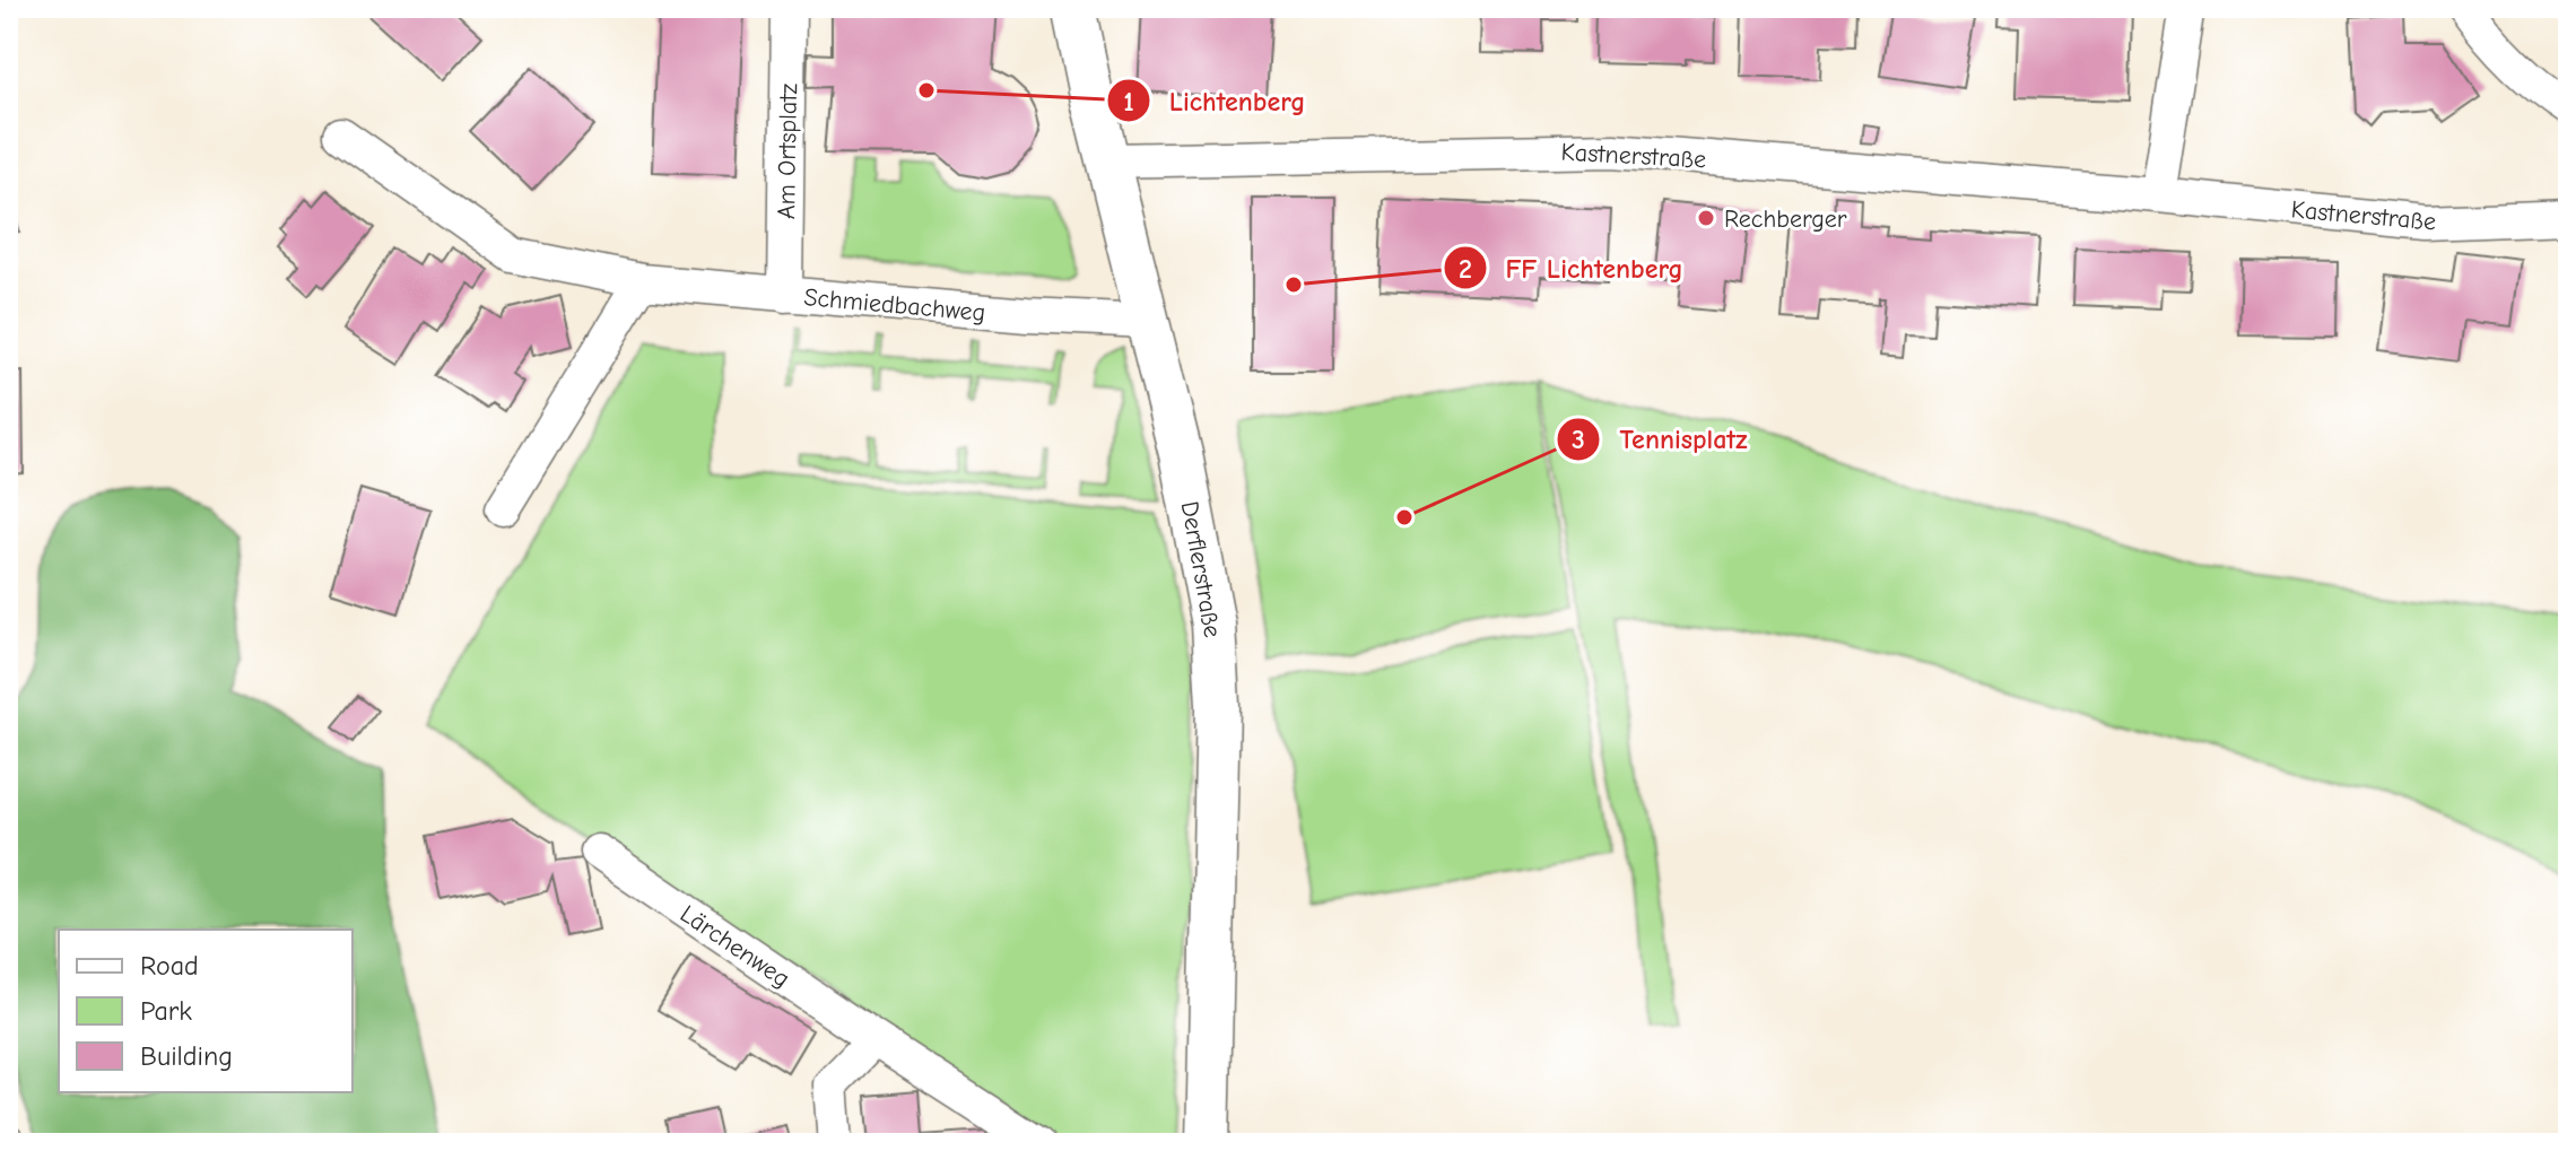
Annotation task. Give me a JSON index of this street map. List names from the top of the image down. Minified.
{"streets":{"street":["Am Ortsplatz","Kastnerstraße","Schmiedbachweg","Derflerstraße","Lärchenweg"]},"crossings":[["Am Ortsplatz","Schmiedbachweg"],["Kastnerstraße","Derflerstraße"],["Schmiedbachweg","Derflerstraße"]],"places":["Lichtenberg","Rechberger","FF Lichtenberg","Tennisplatz"],"legend":["Road","Park","Building"]}
